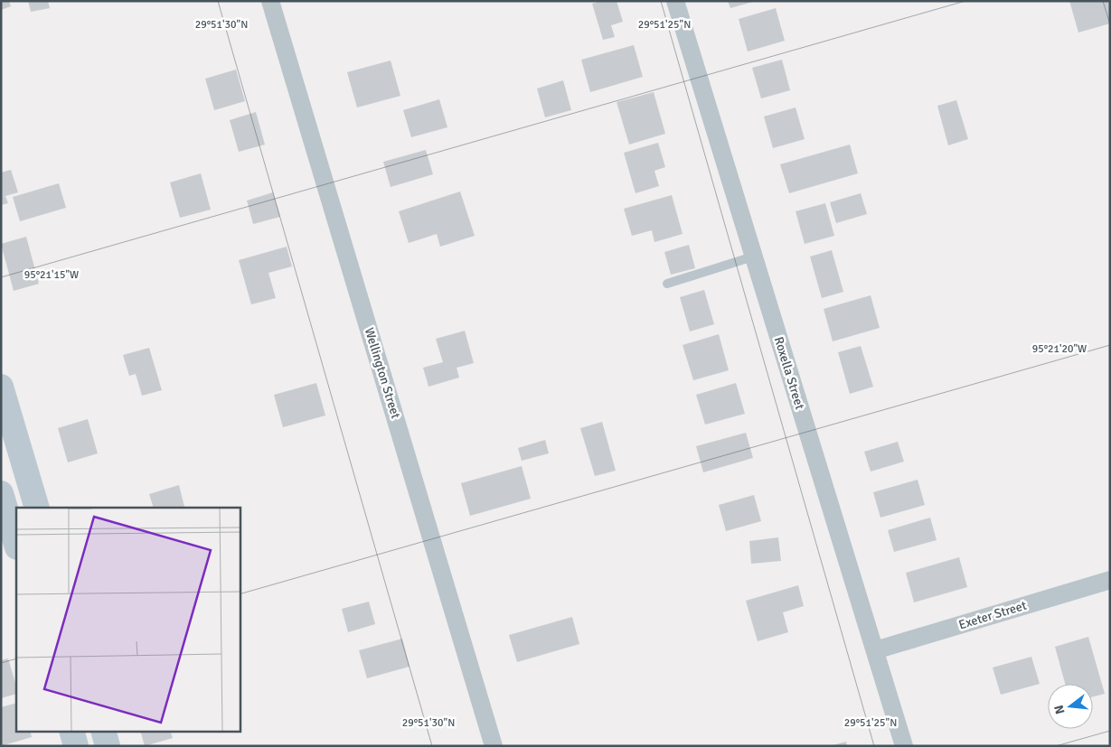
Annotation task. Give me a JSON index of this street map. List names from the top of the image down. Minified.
{"streets":{"street":["Wellington Street","Roxella Street","Exeter Street"]},"crossings":[["Roxella Street","Exeter Street"]],"north":"left","coordinates":["29°51'30\"N","29°51'25\"N","95°21'15\"W","95°21'20\"W"]}
